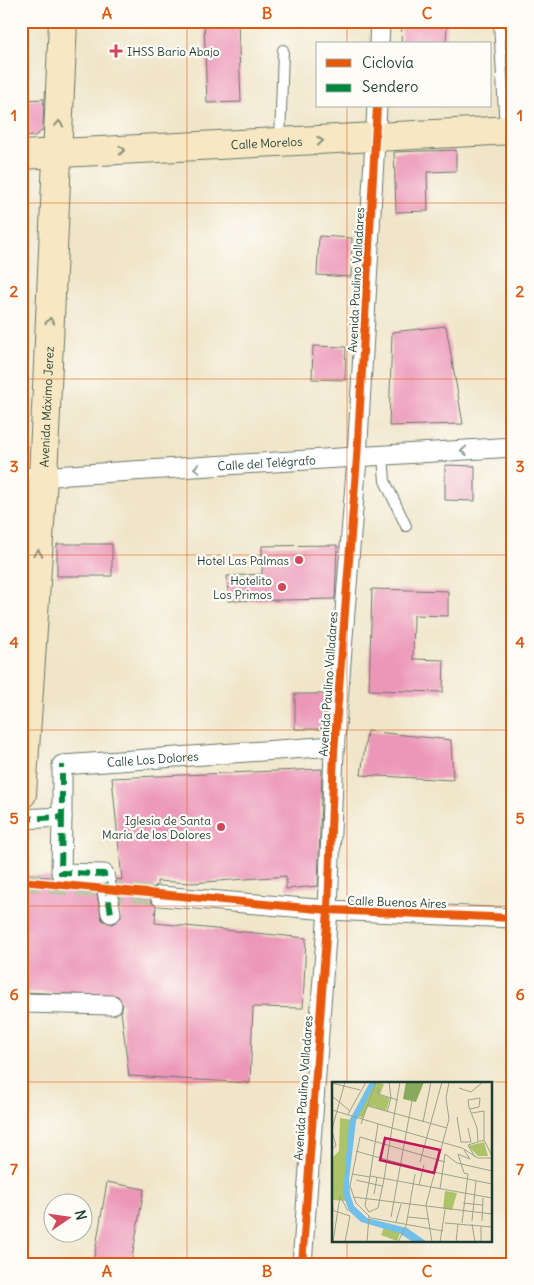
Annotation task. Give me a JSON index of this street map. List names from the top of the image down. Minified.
{"streets":{"main road":["Calle Morelos","Avenida Máximo Jerez"],"street":["Avenida Paulino Valladares","Calle del Telégrafo","Calle Los Dolores","Calle Buenos Aires"]},"crossings":[["Calle Morelos","Avenida Paulino Valladares"],["Calle Morelos","Avenida Máximo Jerez"],["Avenida Paulino Valladares","Calle del Telégrafo"],["Avenida Paulino Valladares","Calle Los Dolores"],["Avenida Paulino Valladares","Calle Buenos Aires"],["Avenida Máximo Jerez","Calle del Telégrafo"]],"one_way":["Calle Morelos","Avenida Máximo Jerez","Calle del Telégrafo"],"places":{"health":["IHSS Bario Abajo"],"other":["Hotel Las Palmas","Hotelito Los Primos","Iglesia de Santa María de los Dolores"]},"legend":["Ciclovía","Sendero"],"north":"right","grid":{"columns":["A","B","C"],"rows":["1","2","3","4","5","6","7"]}}
